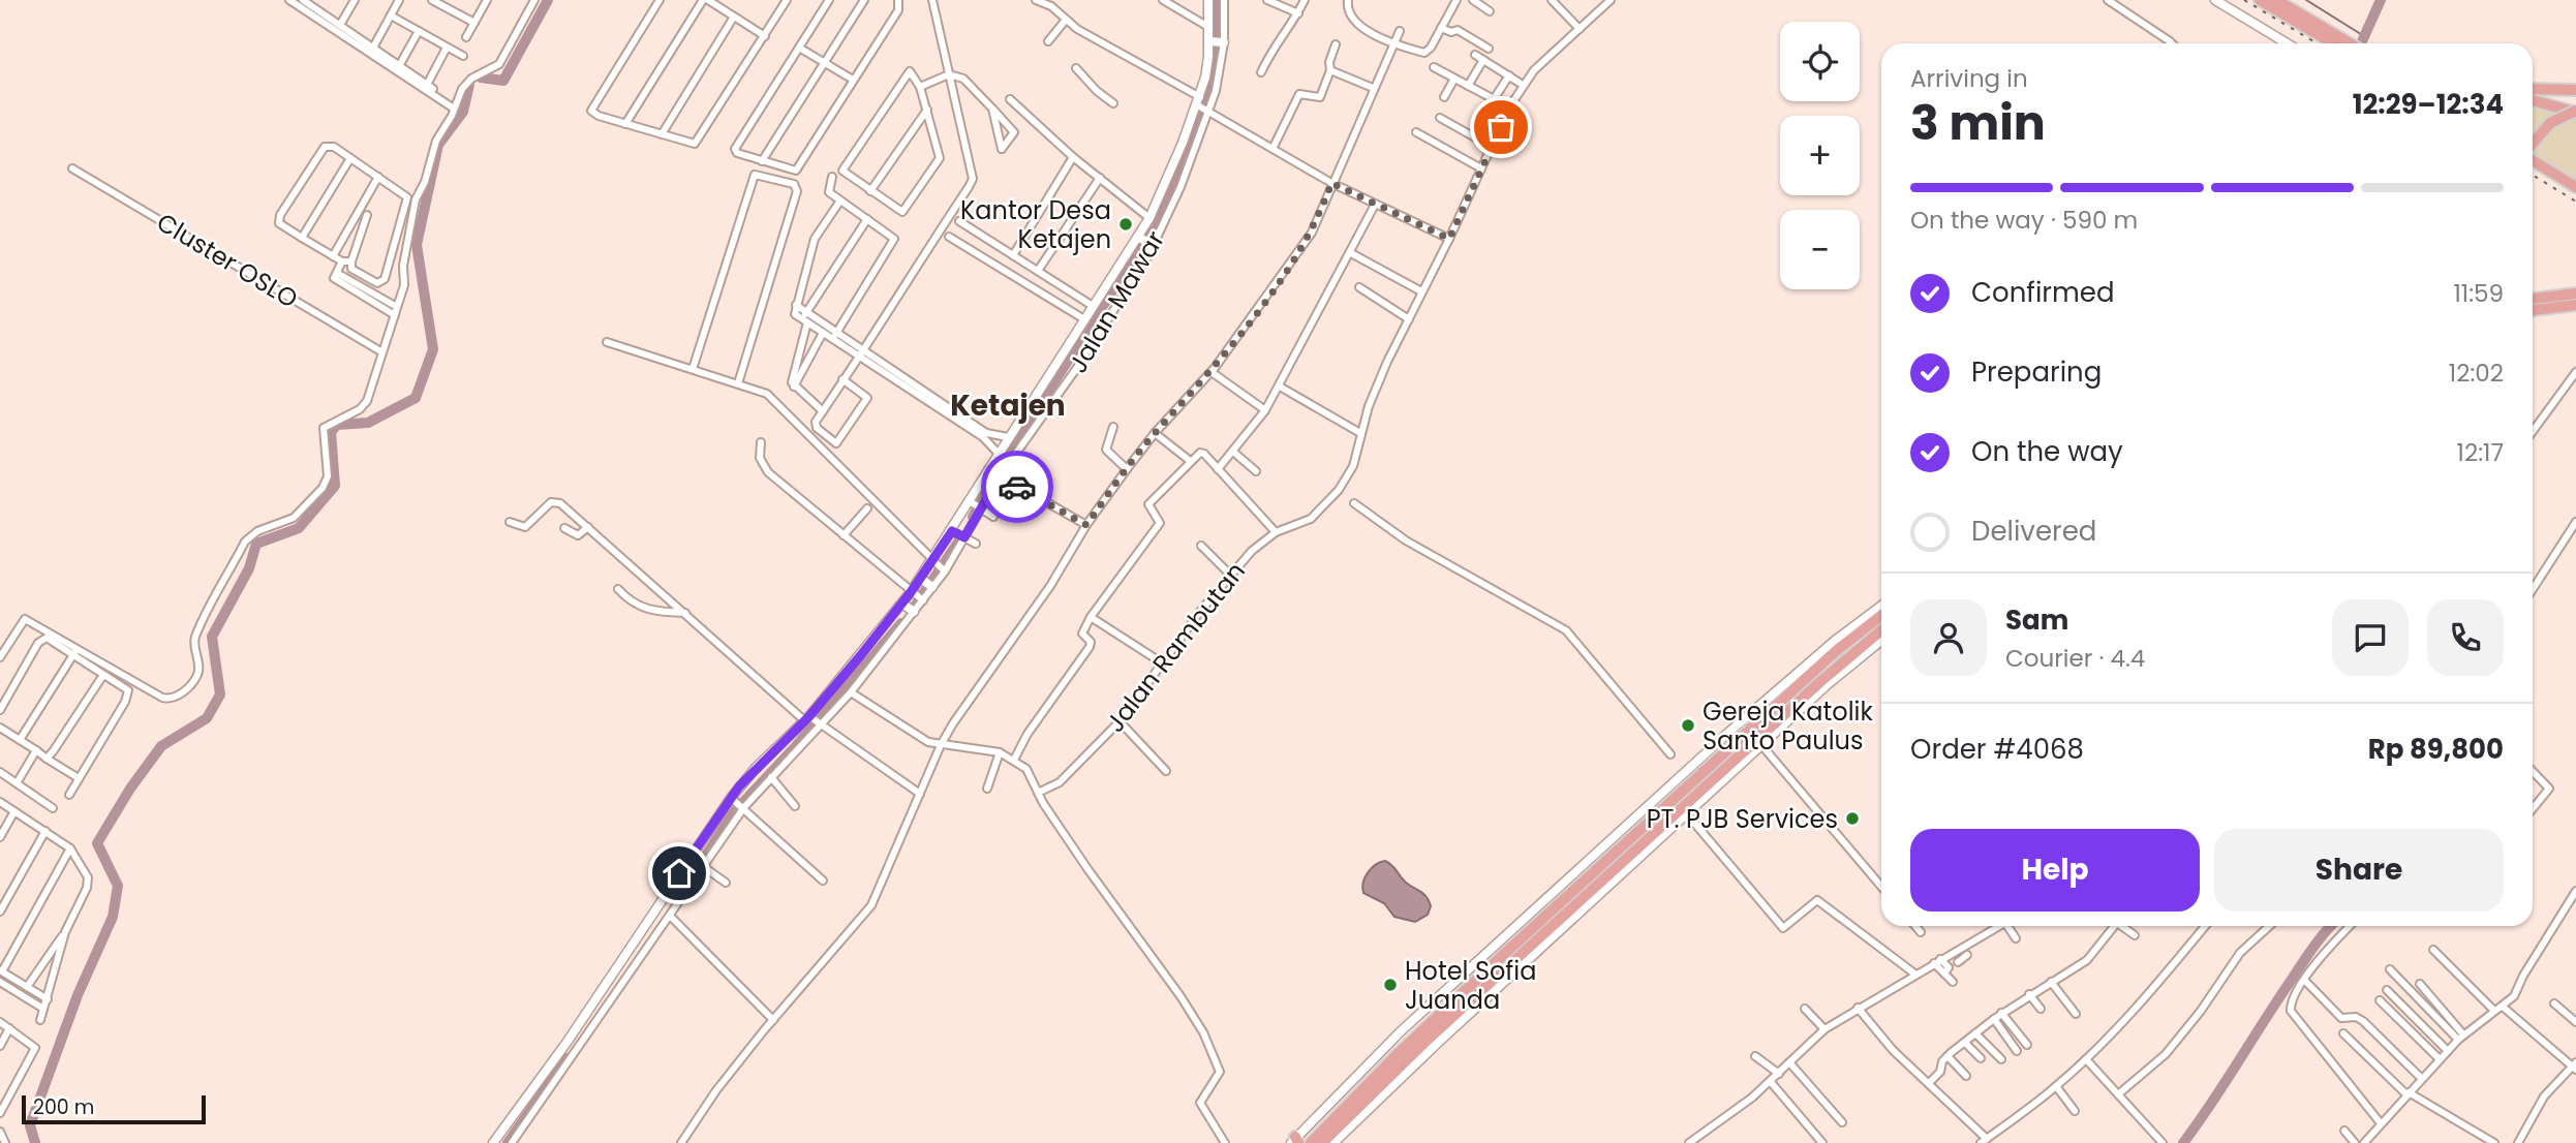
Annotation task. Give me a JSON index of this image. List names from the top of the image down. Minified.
{"streets":{"street":["Cluster OSLO","Jalan Mawar","Jalan Rambutan"]},"districts":["Ketajen"],"places":["Kantor Desa Ketajen","Gereja Katolik Santo Paulus","PT. PJB Services","Hotel Sofia Juanda"],"scale_bar":"200 m","page":{"map_buttons":["+","−"],"heading":["3 min","Arriving in","12:29–12:34"],"panel":["Sam","Courier · 4.4","Order #4068","Rp 89,800"],"bar":"On the way · 590 m","list":[["Confirmed","11:59"],["Preparing","12:02"],["On the way","12:17"],"Delivered"],"buttons":["Help","Share"],"scale":"200 m"}}
